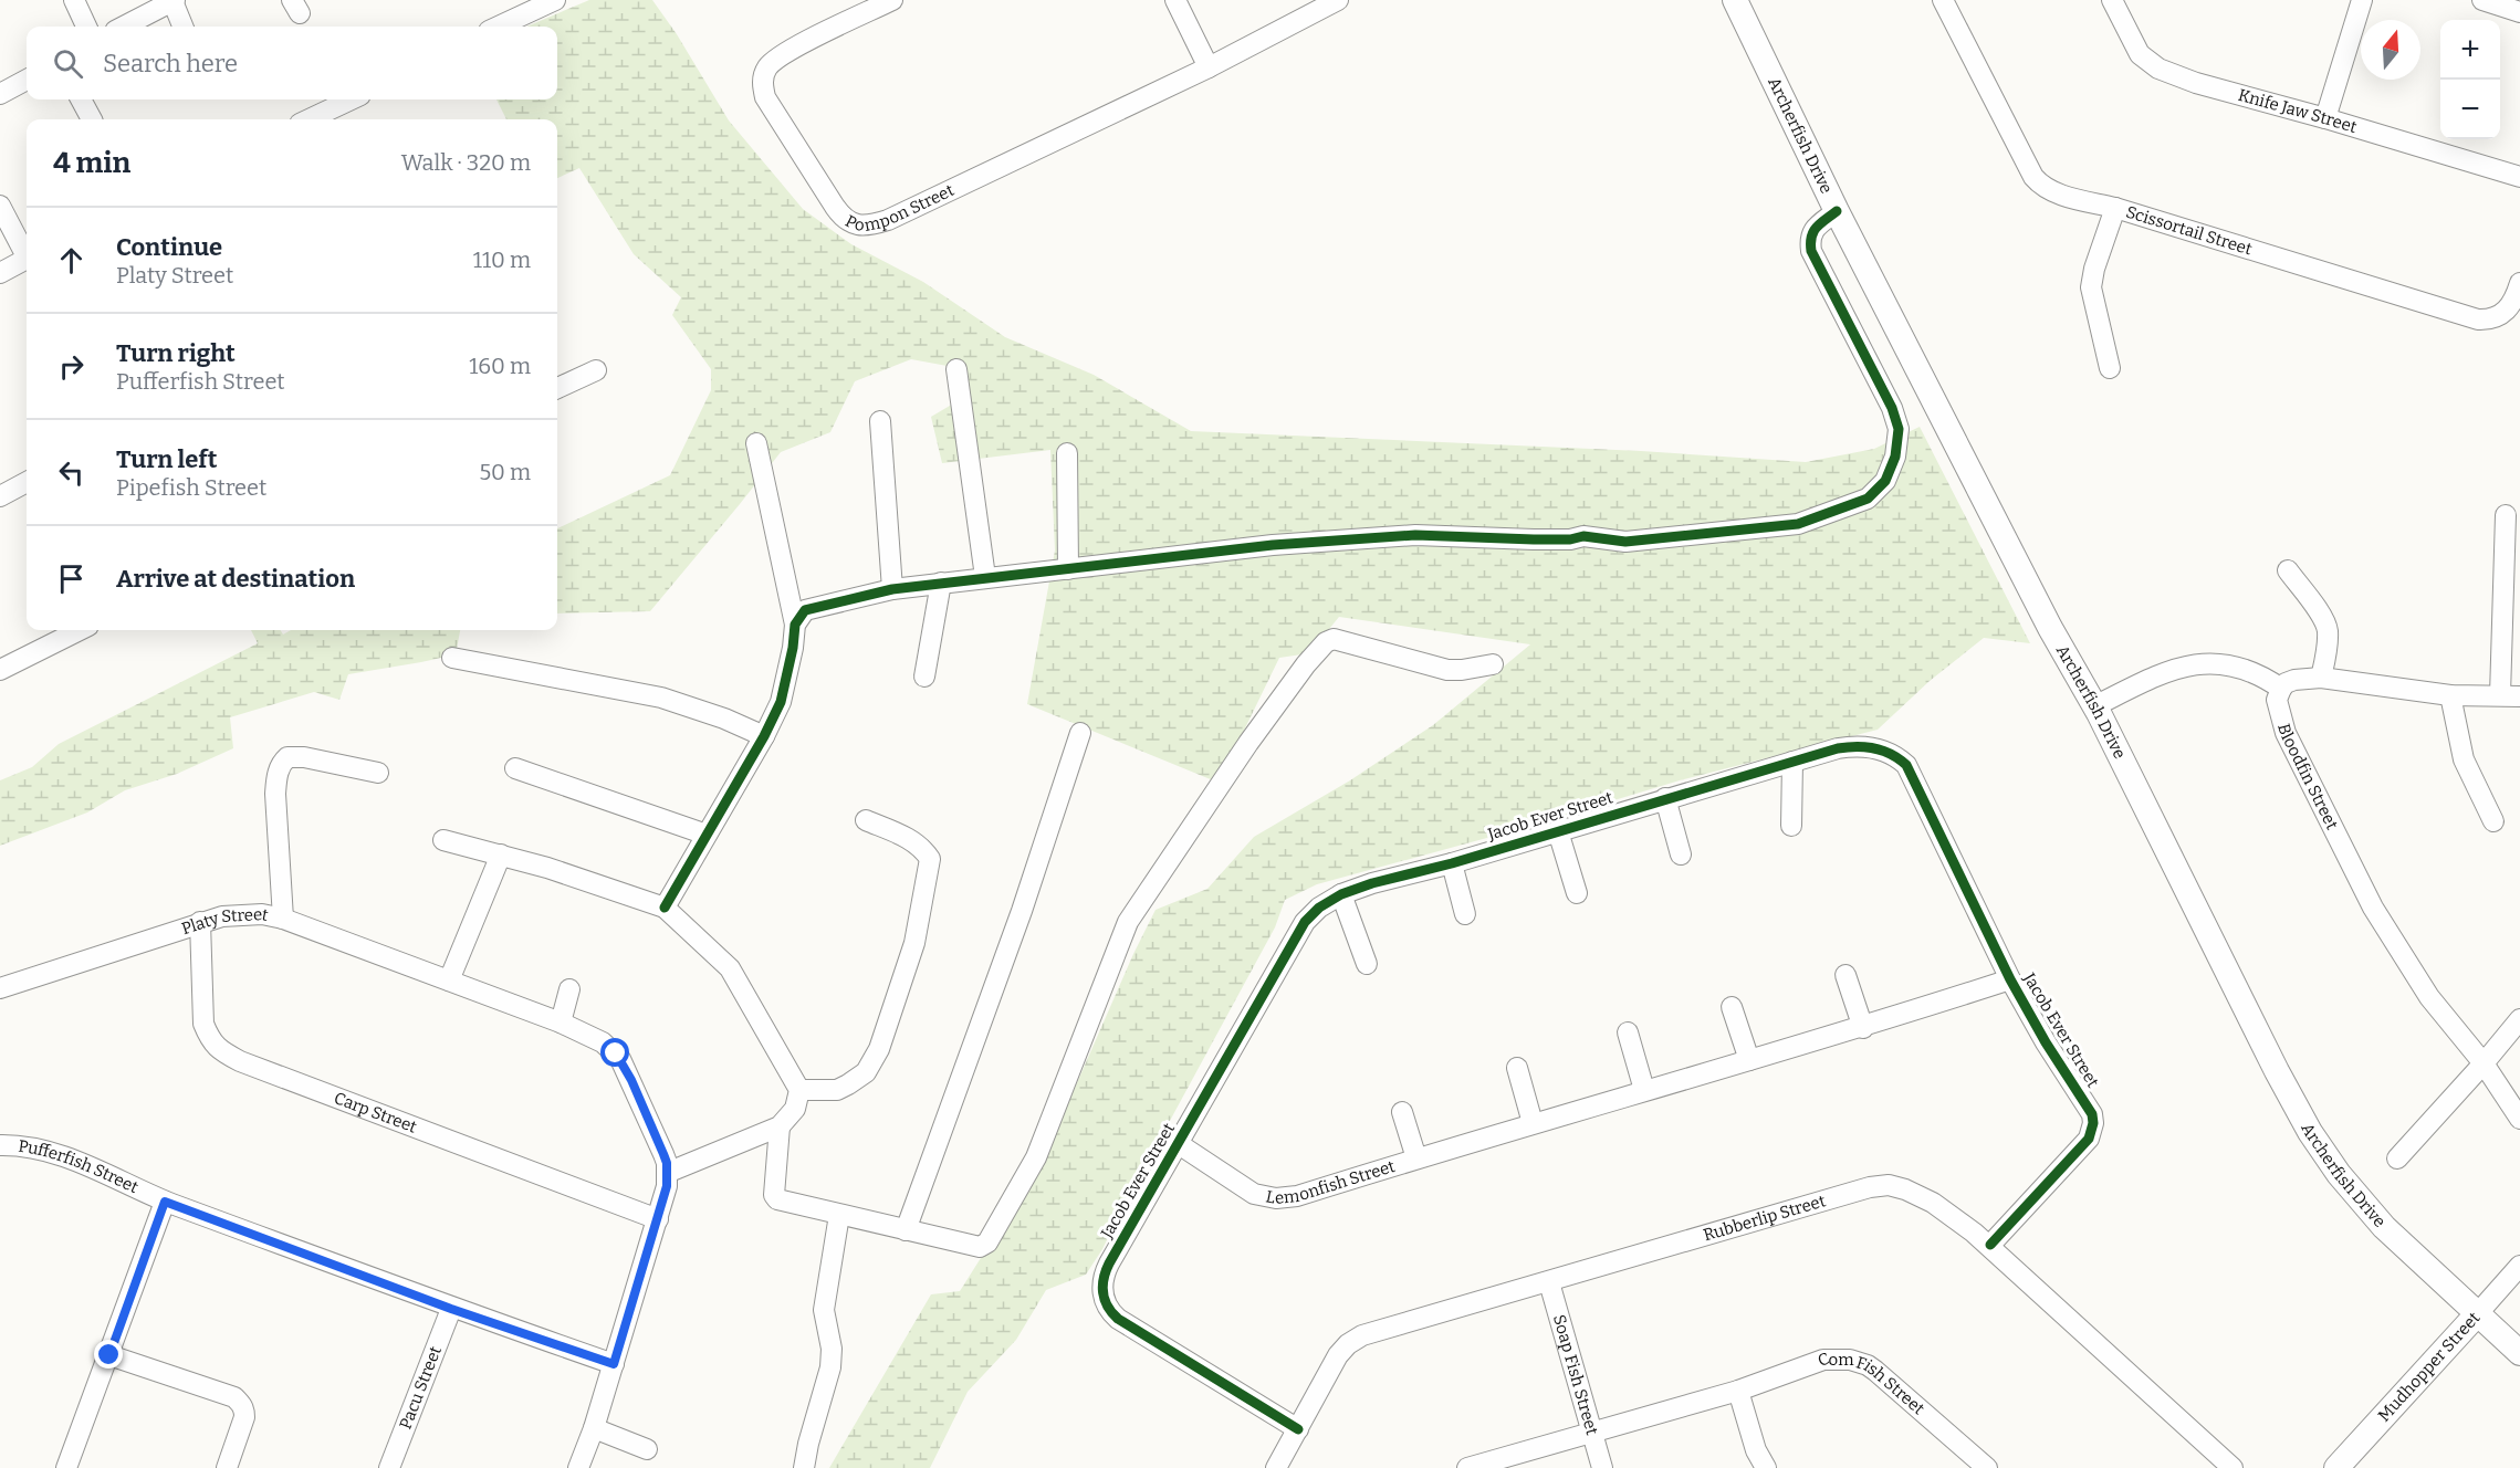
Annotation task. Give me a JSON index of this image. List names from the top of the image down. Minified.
{"streets":{"street":["Knife Jaw Street","Archerfish Drive","Pompon Street","Scissortail Street","Bloodfin Street","Jacob Ever Street","Platy Street","Carp Street","Pufferfish Street","Lemonfish Street","Rubberlip Street","Mudhopper Street","Soap Fish Street","Pacu Street","Com Fish Street"]},"crossings":[["Archerfish Drive","Mudhopper Street"],["Jacob Ever Street","Lemonfish Street"],["Jacob Ever Street","Rubberlip Street"],["Platy Street","Carp Street"],["Platy Street","Pufferfish Street"],["Pufferfish Street","Pacu Street"],["Rubberlip Street","Soap Fish Street"],["Soap Fish Street","Com Fish Street"]],"north":"top","page":{"map_buttons":["+","−"],"search":"Search here","heading":["4 min","Walk · 320 m"],"list":[["Continue","Platy Street","110 m"],["Turn right","Pufferfish Street","160 m"],["Turn left","Pipefish Street","50 m"],"Arrive at destination"]}}
